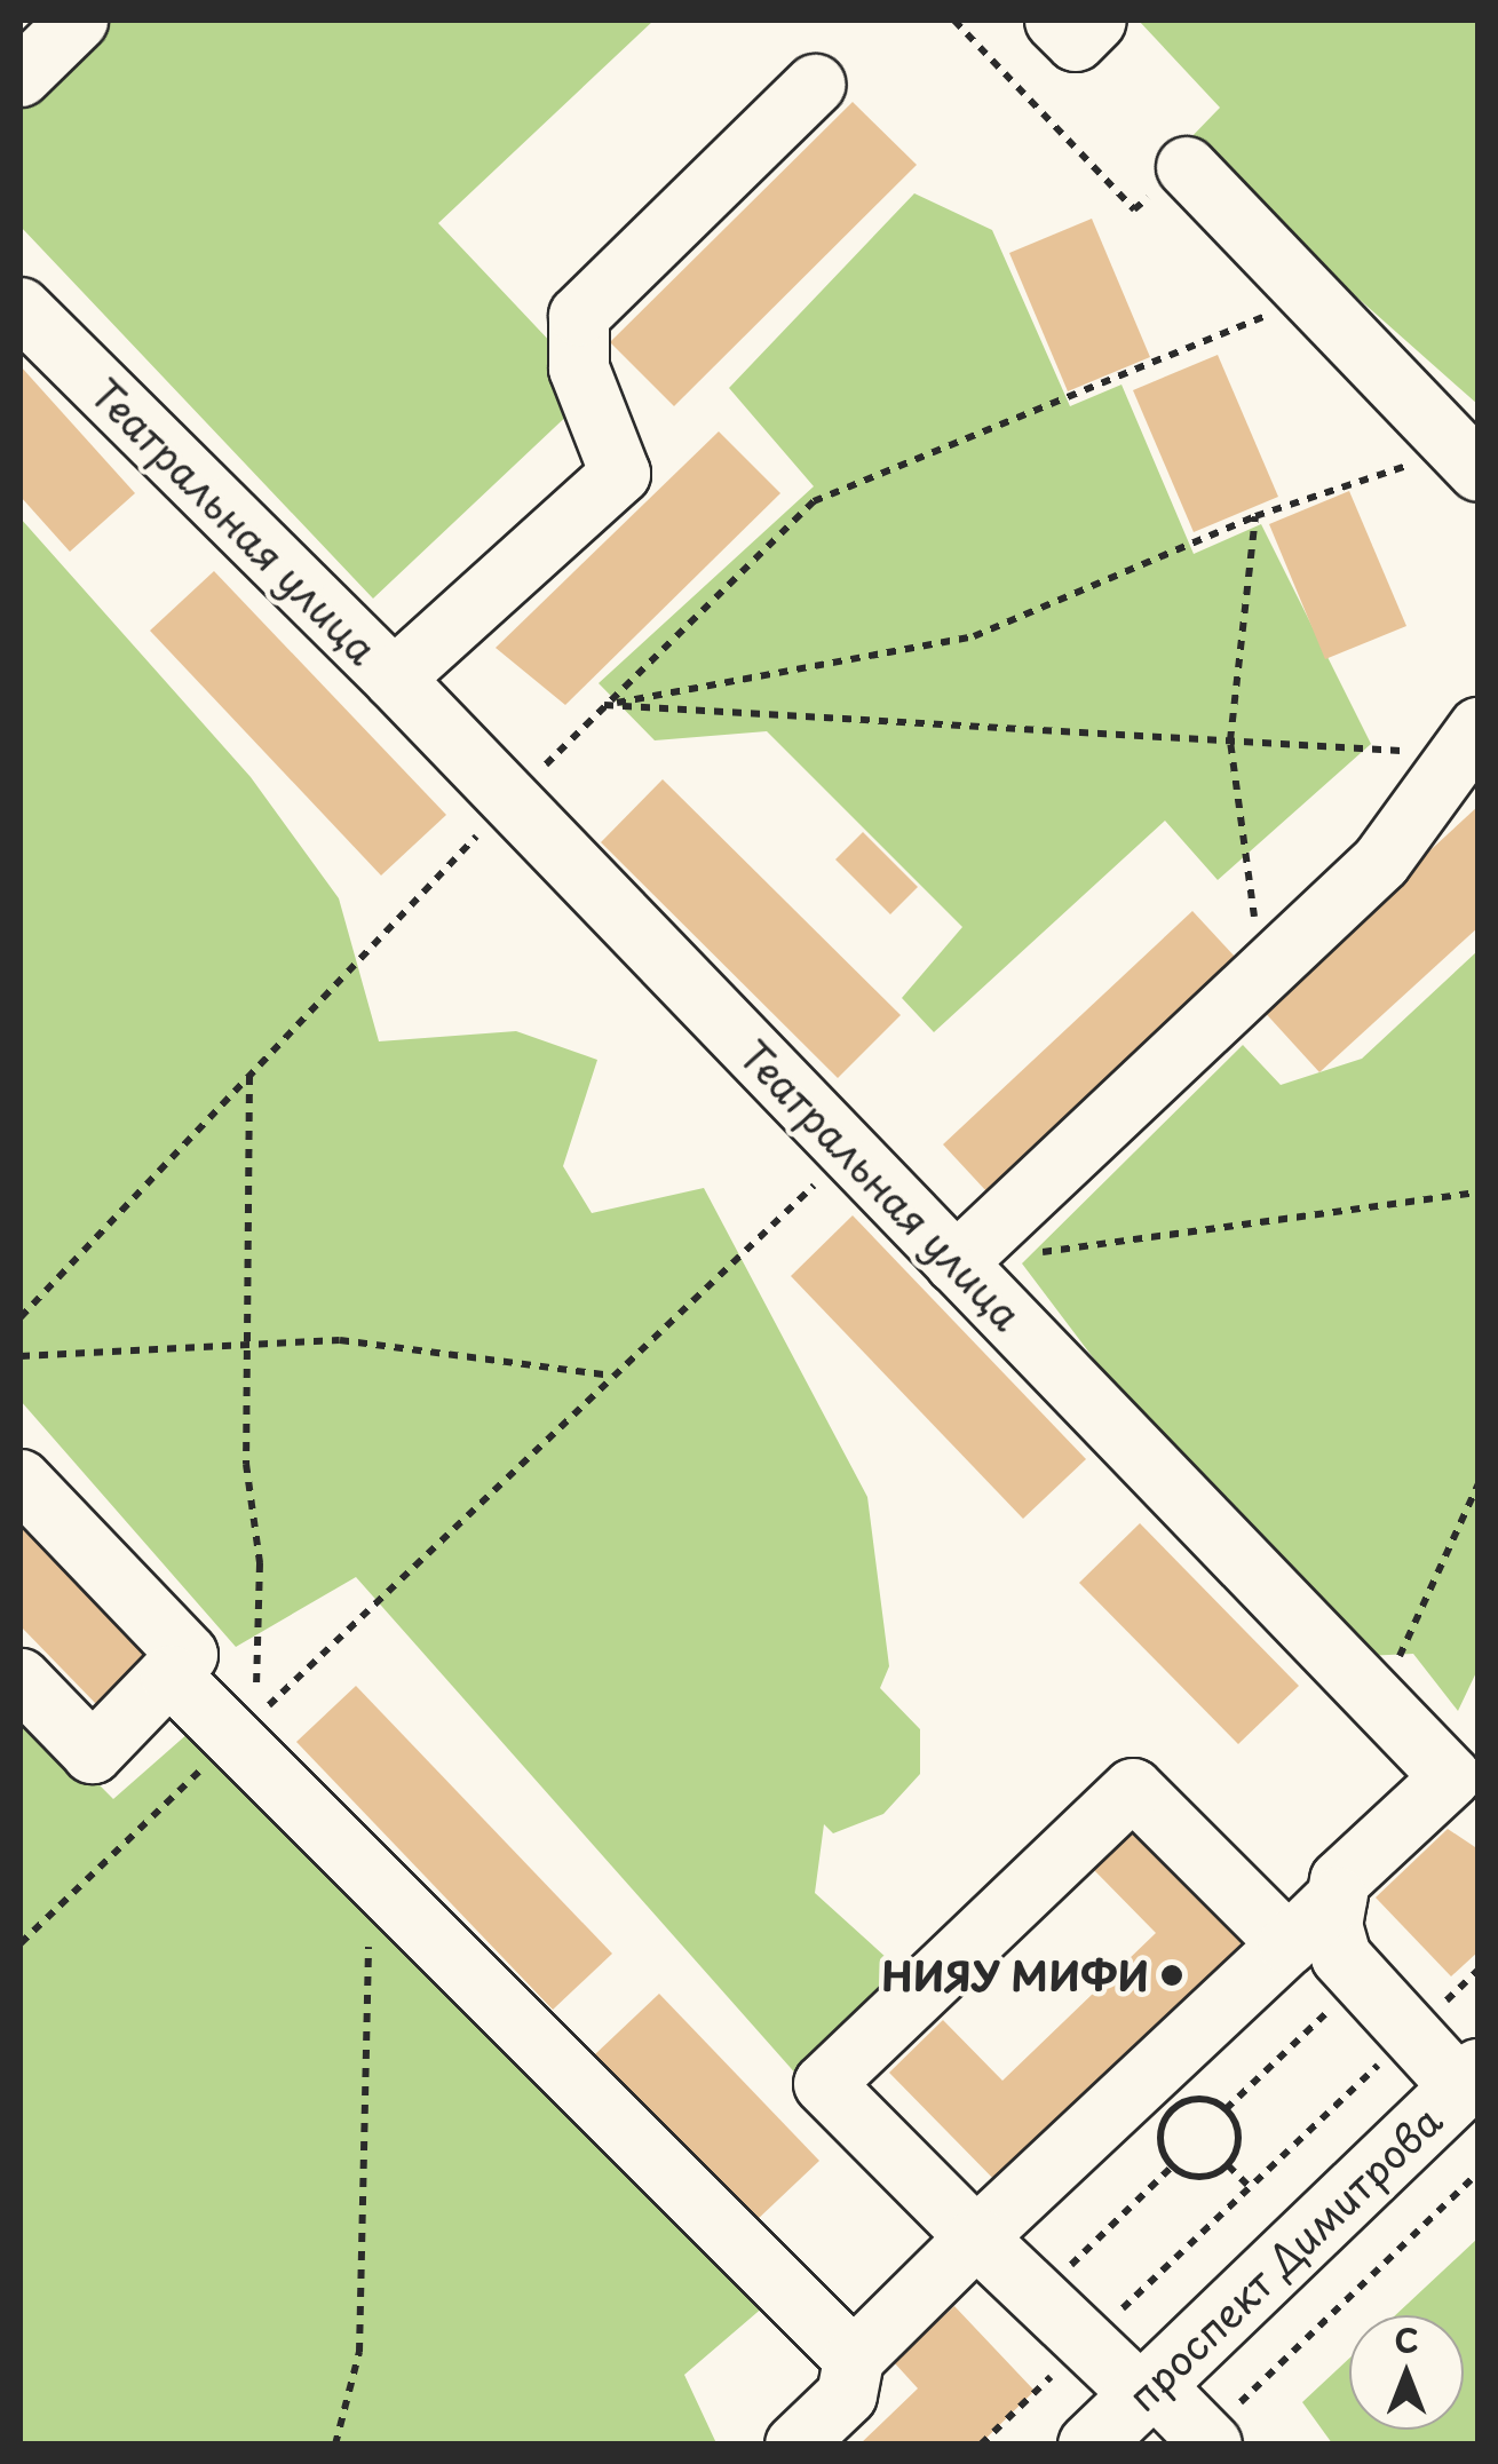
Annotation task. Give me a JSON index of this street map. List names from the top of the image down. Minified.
{"streets":{"main road":["проспект Димитрова"],"street":["Театральная улица"]},"places":["НИЯУ МИФИ"],"north":"top"}
